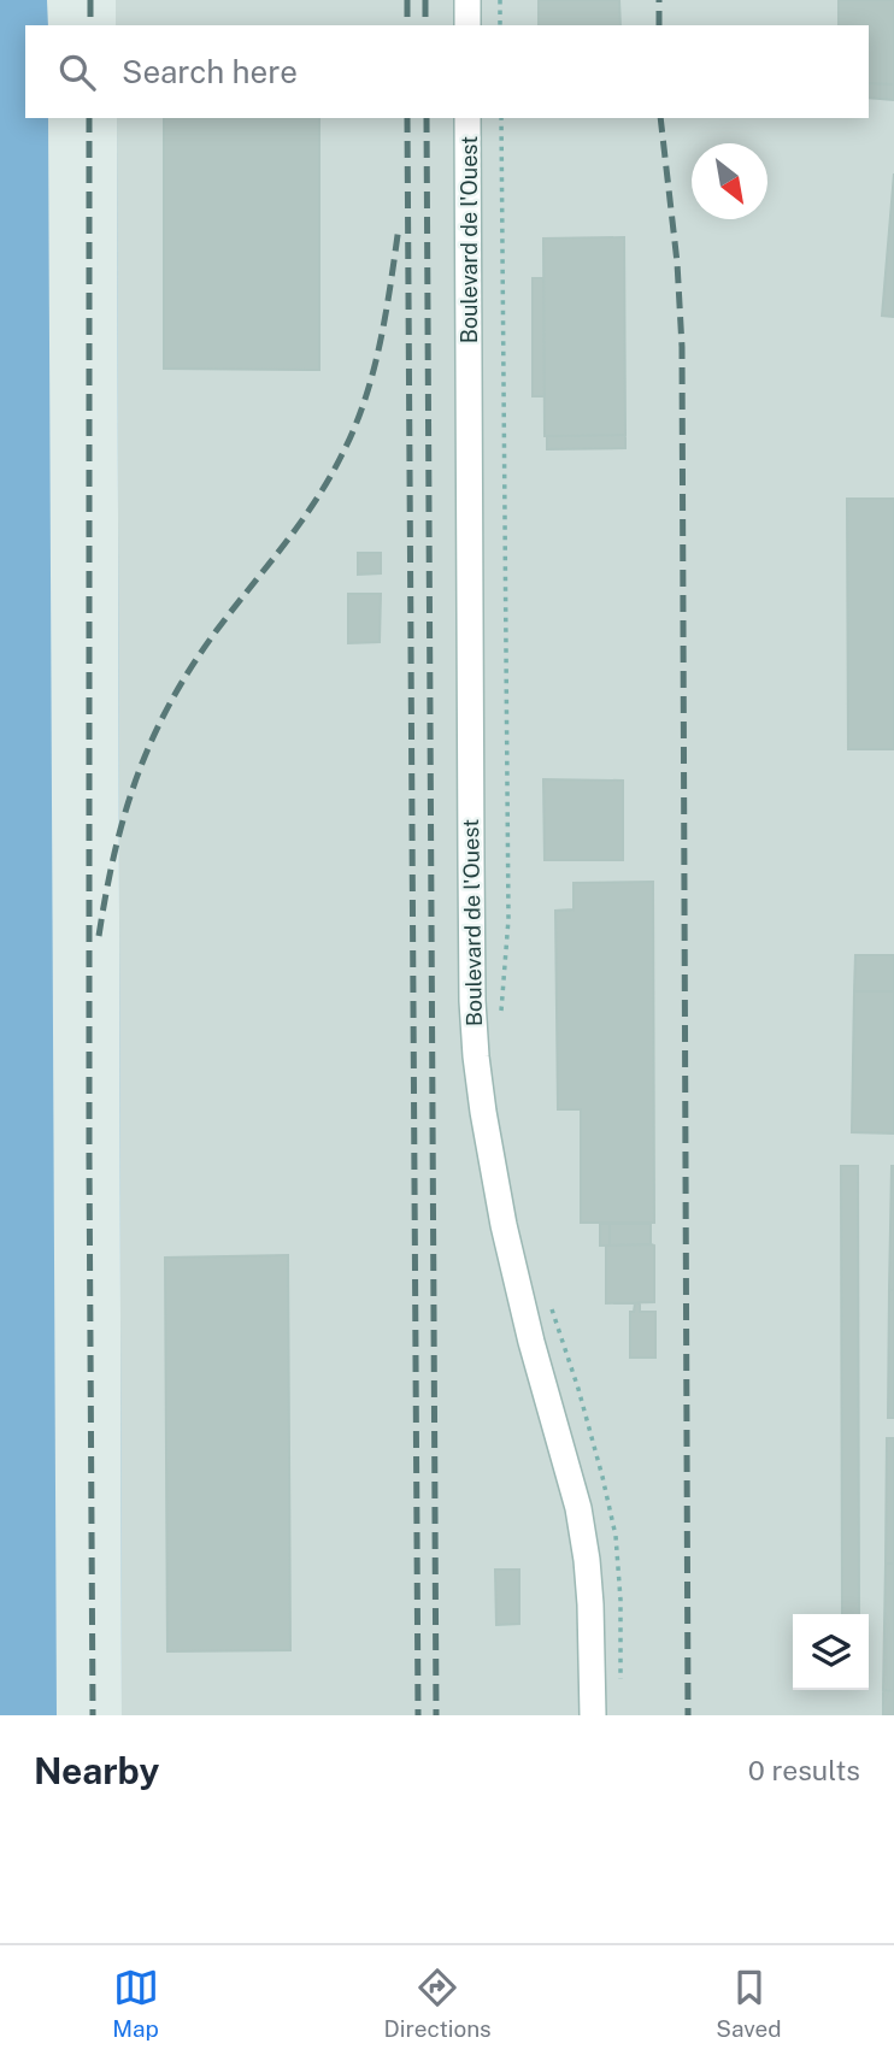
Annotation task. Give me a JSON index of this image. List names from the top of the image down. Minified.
{"streets":{"main road":["Boulevard de l'Ouest"]},"north":"bottom right","page":{"search":"Search here","heading":["Nearby","0 results"],"nav":["Map","Directions","Saved"]}}
